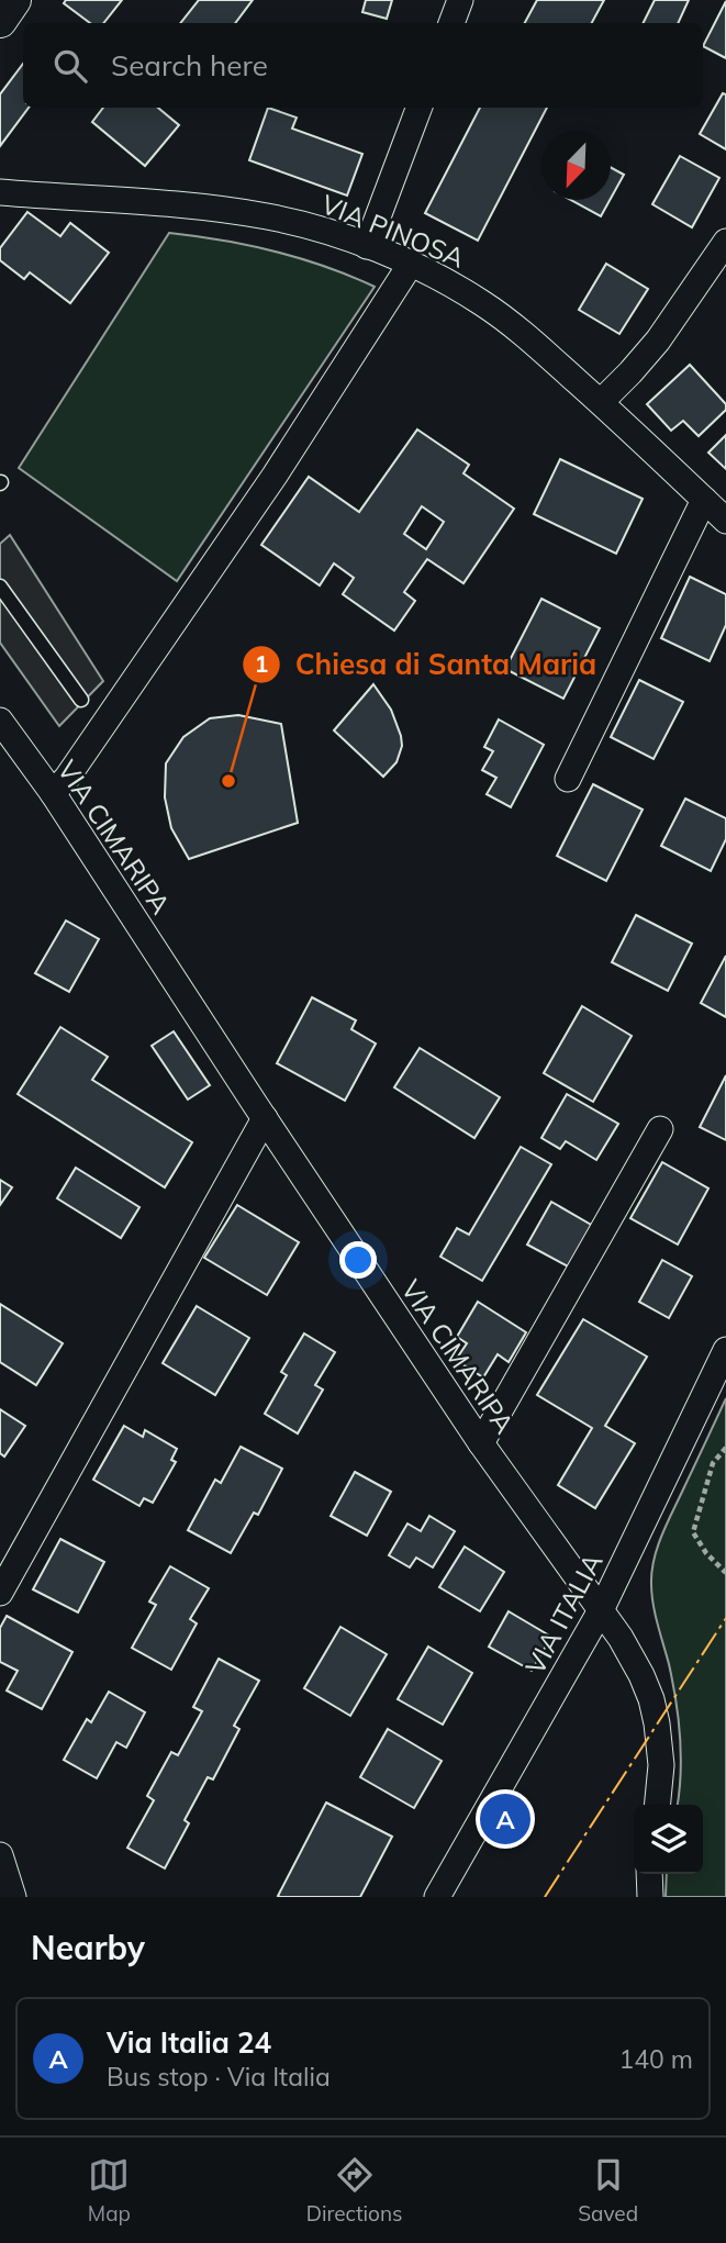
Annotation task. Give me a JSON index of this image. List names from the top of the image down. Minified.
{"streets":{"street":["VIA PINOSA","VIA CIMARIPA","VIA ITALIA"]},"crossings":[["VIA CIMARIPA","VIA ITALIA"]],"places":["Chiesa di Santa Maria"],"north":"bottom left","page":{"search":"Search here","pins":"A","heading":"Nearby","list":[{"mark":"A","name":"Via Italia 24","note":"Bus stop · Via Italia","value":"140 m"}],"nav":["Map","Directions","Saved"]}}
